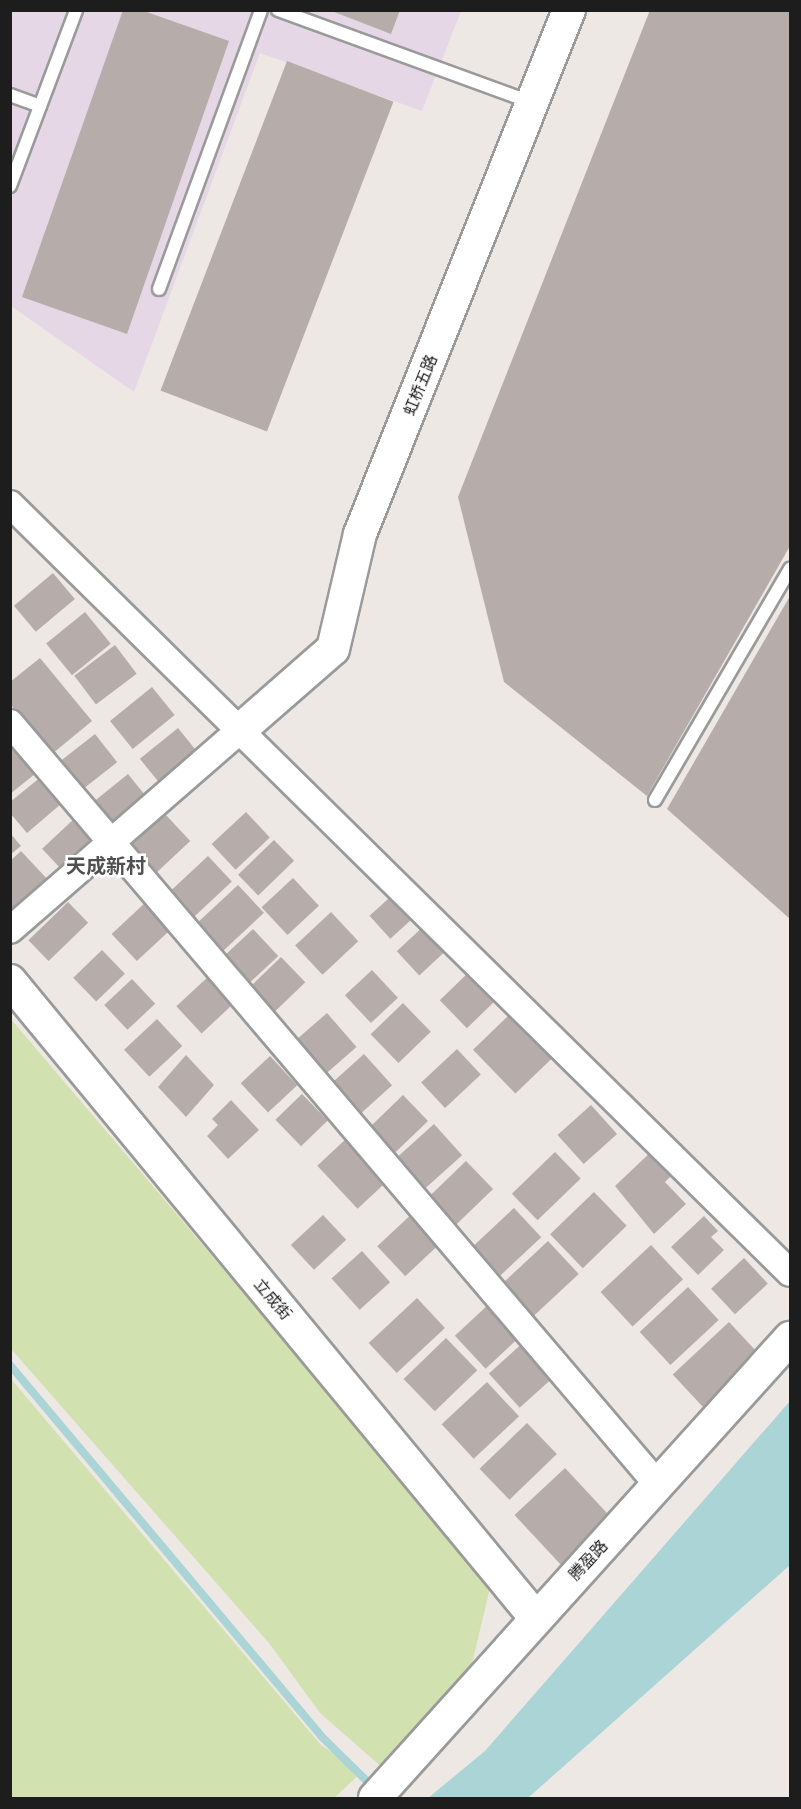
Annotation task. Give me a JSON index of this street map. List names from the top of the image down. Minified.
{"streets":{"street":["虹桥五路","立成街","腾盈路"]},"crossings":[["立成街","腾盈路"]],"districts":["天成新村"]}
